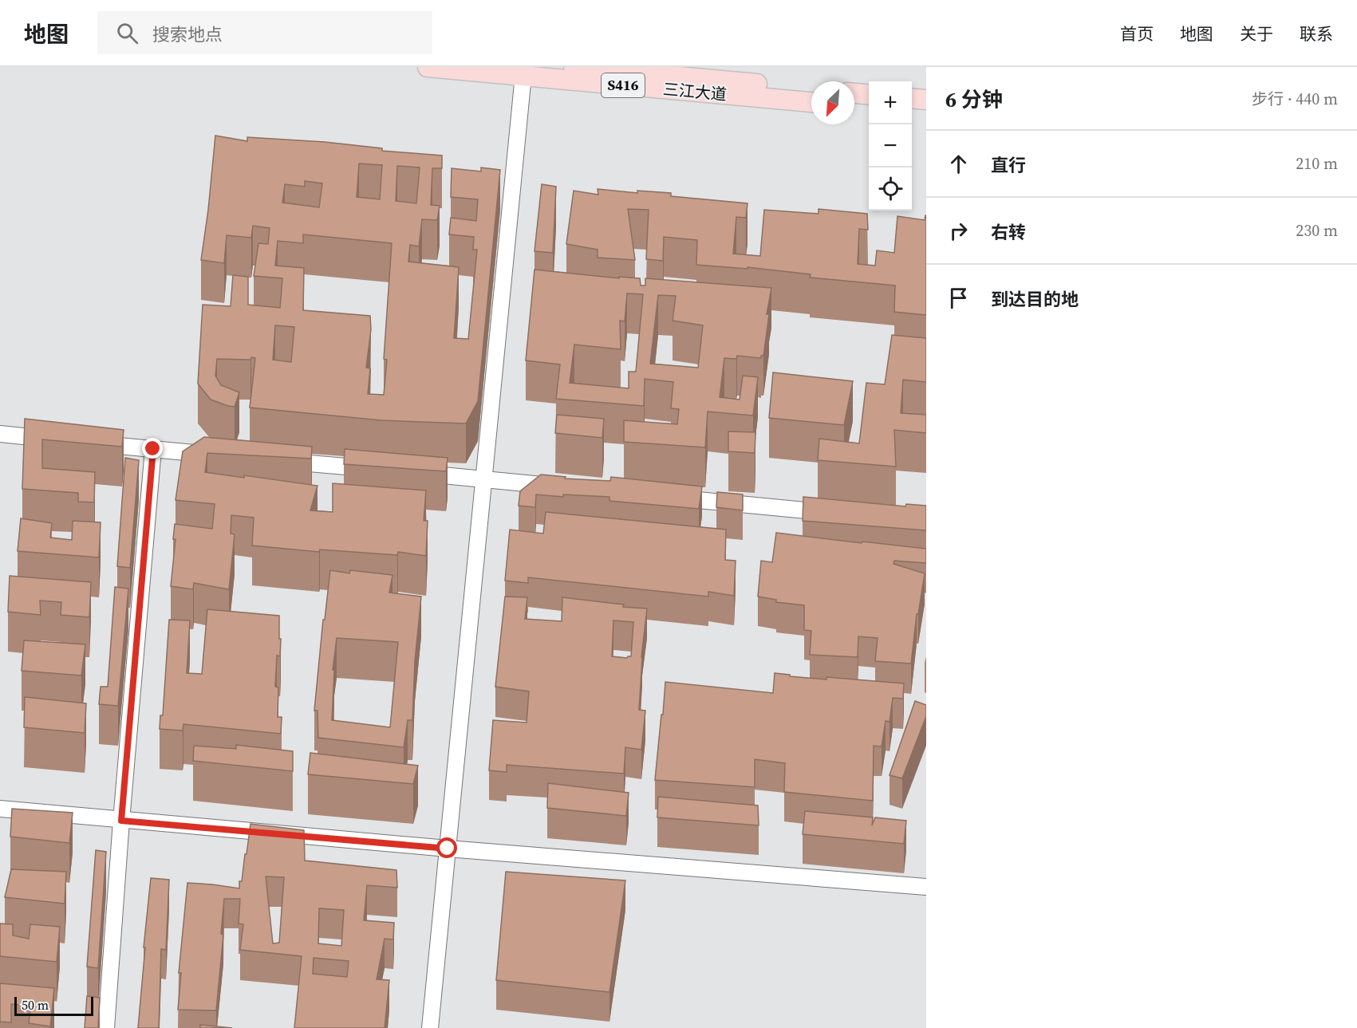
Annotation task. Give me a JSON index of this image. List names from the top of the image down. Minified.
{"streets":{"main road":["S416","三江大道"]},"scale_bar":"50 m","north":"bottom left","page":{"header":"地图","search":"搜索地点","nav":["首页","地图","关于","联系"],"heading":["6 分钟","步行 · 440 m"],"map_buttons":["+","−"],"list":[["直行","210 m"],["右转","230 m"],"到达目的地"],"scale":"50 m"}}
